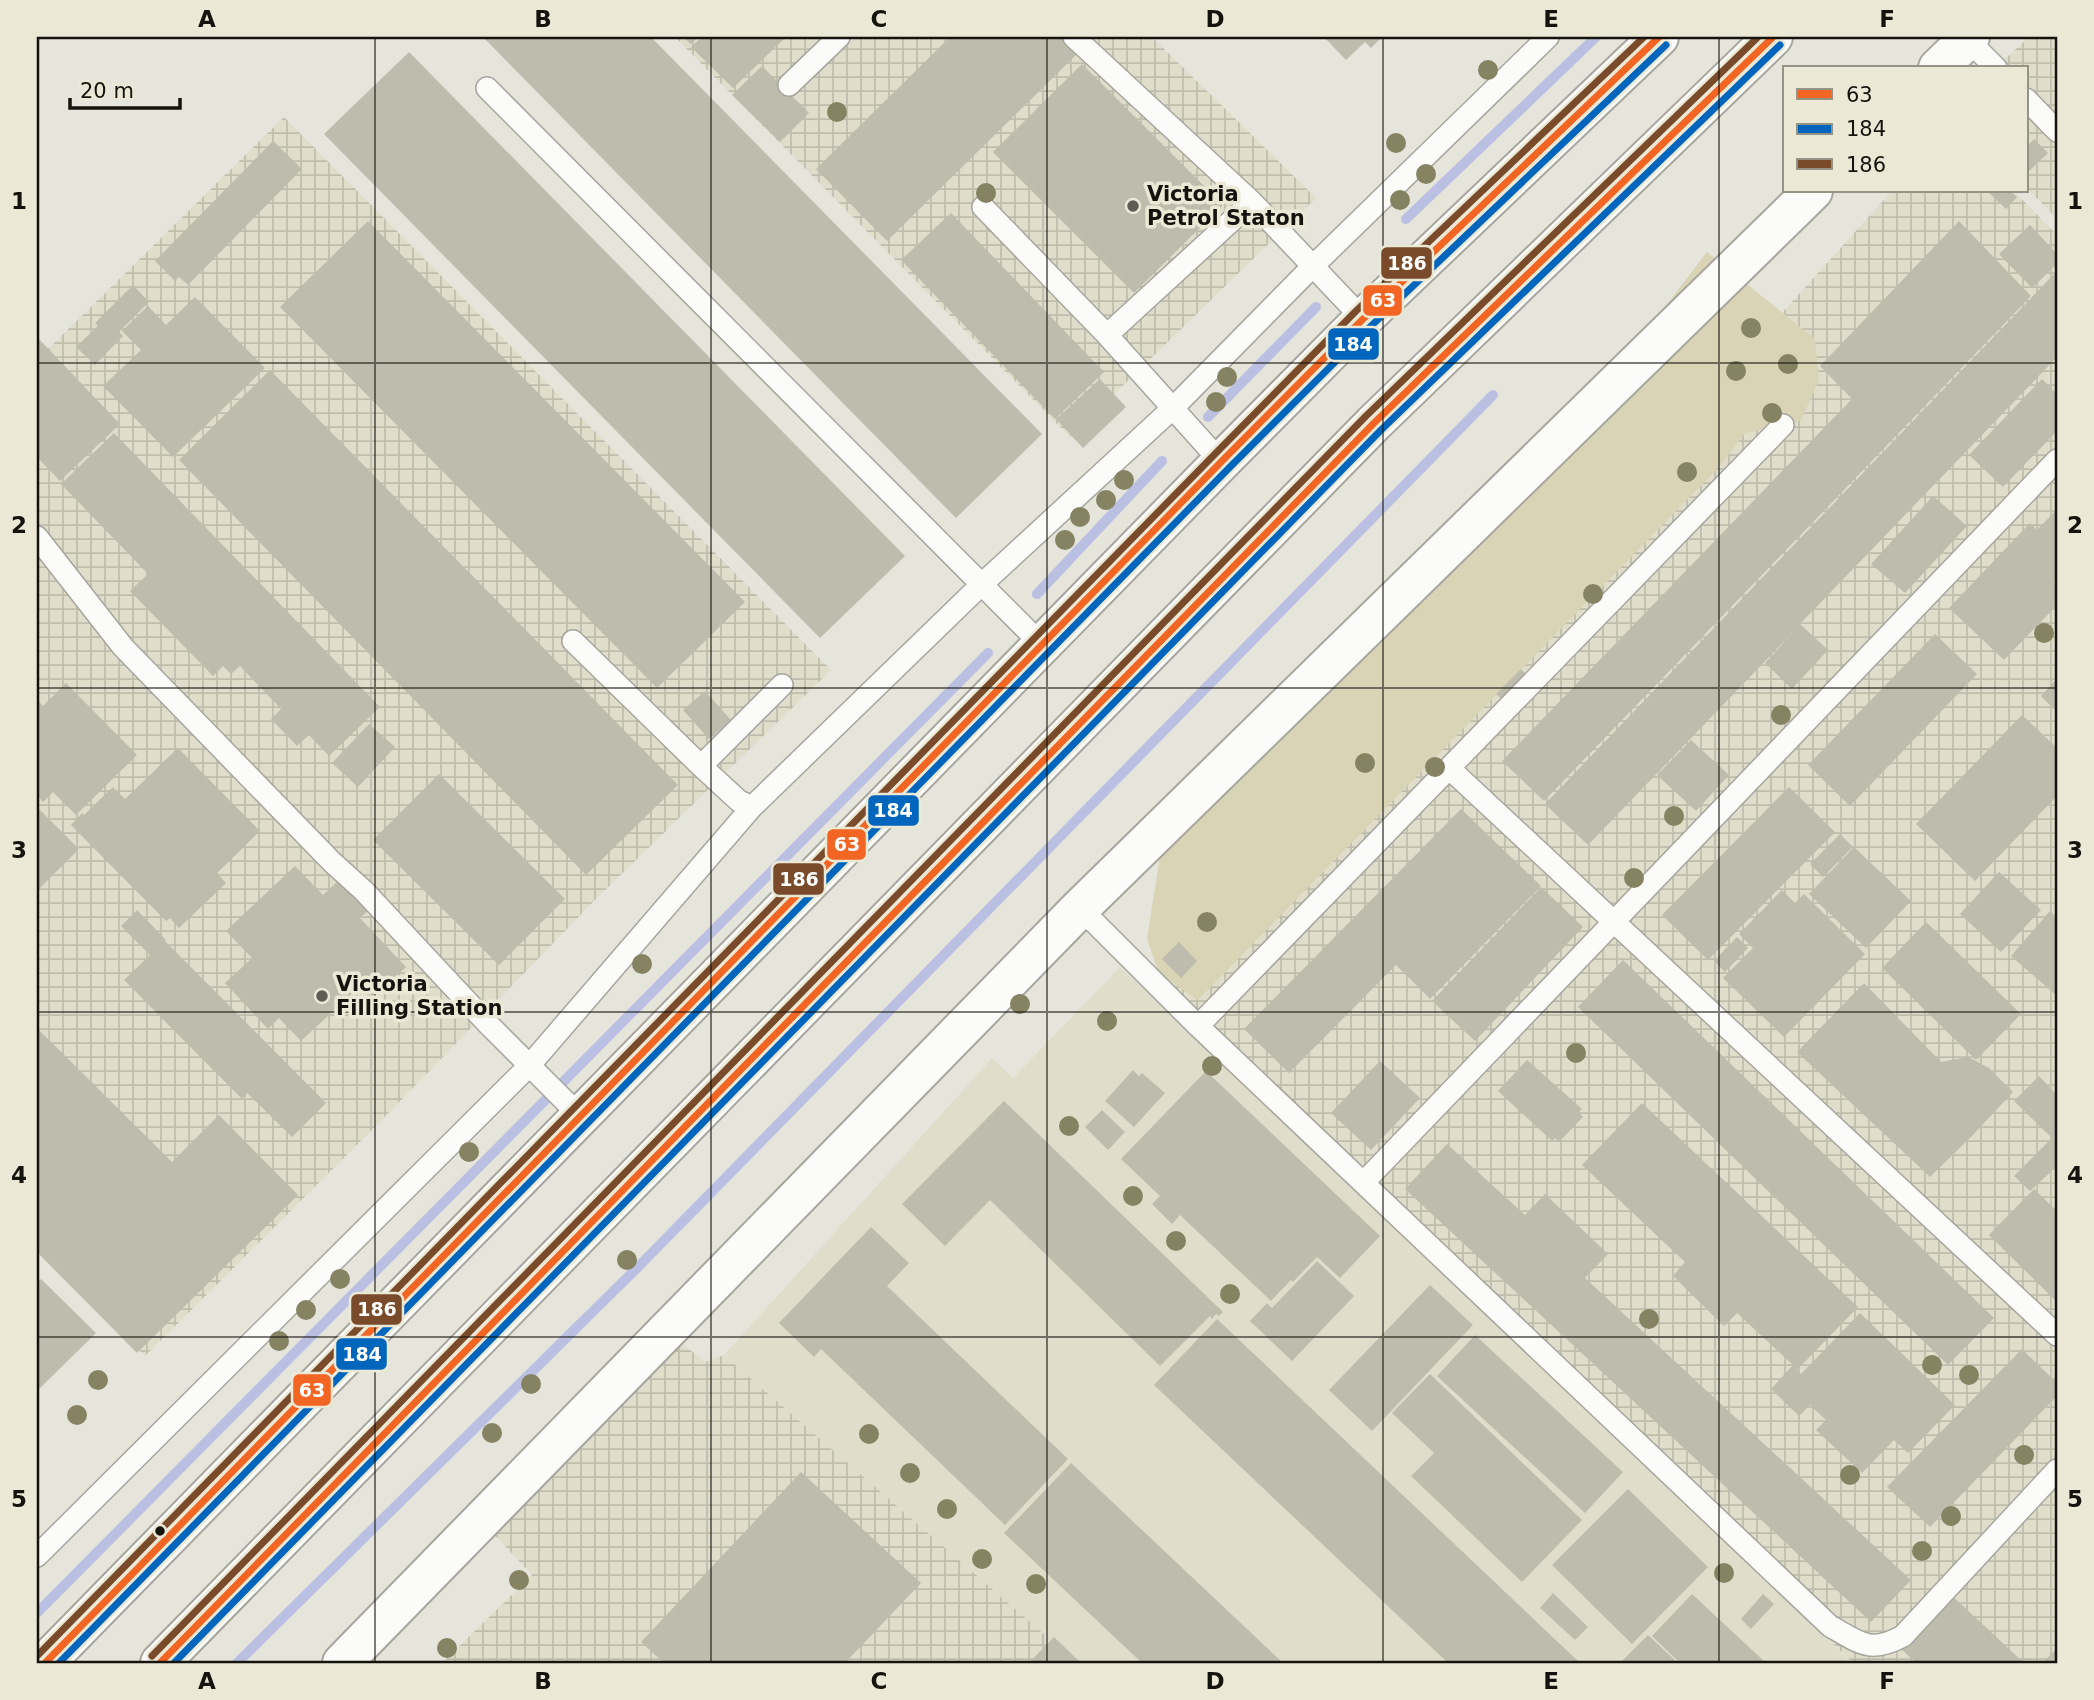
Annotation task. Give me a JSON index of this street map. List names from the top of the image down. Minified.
{"places":["Victoria Petrol Staton","Victoria Filling Station"],"lines":["transit line 63","transit line 186","transit line 184"],"legend":["63","184","186"],"scale_bar":"20 m","grid":{"columns":["A","B","C","D","E","F"],"rows":["1","2","3","4","5"]}}
